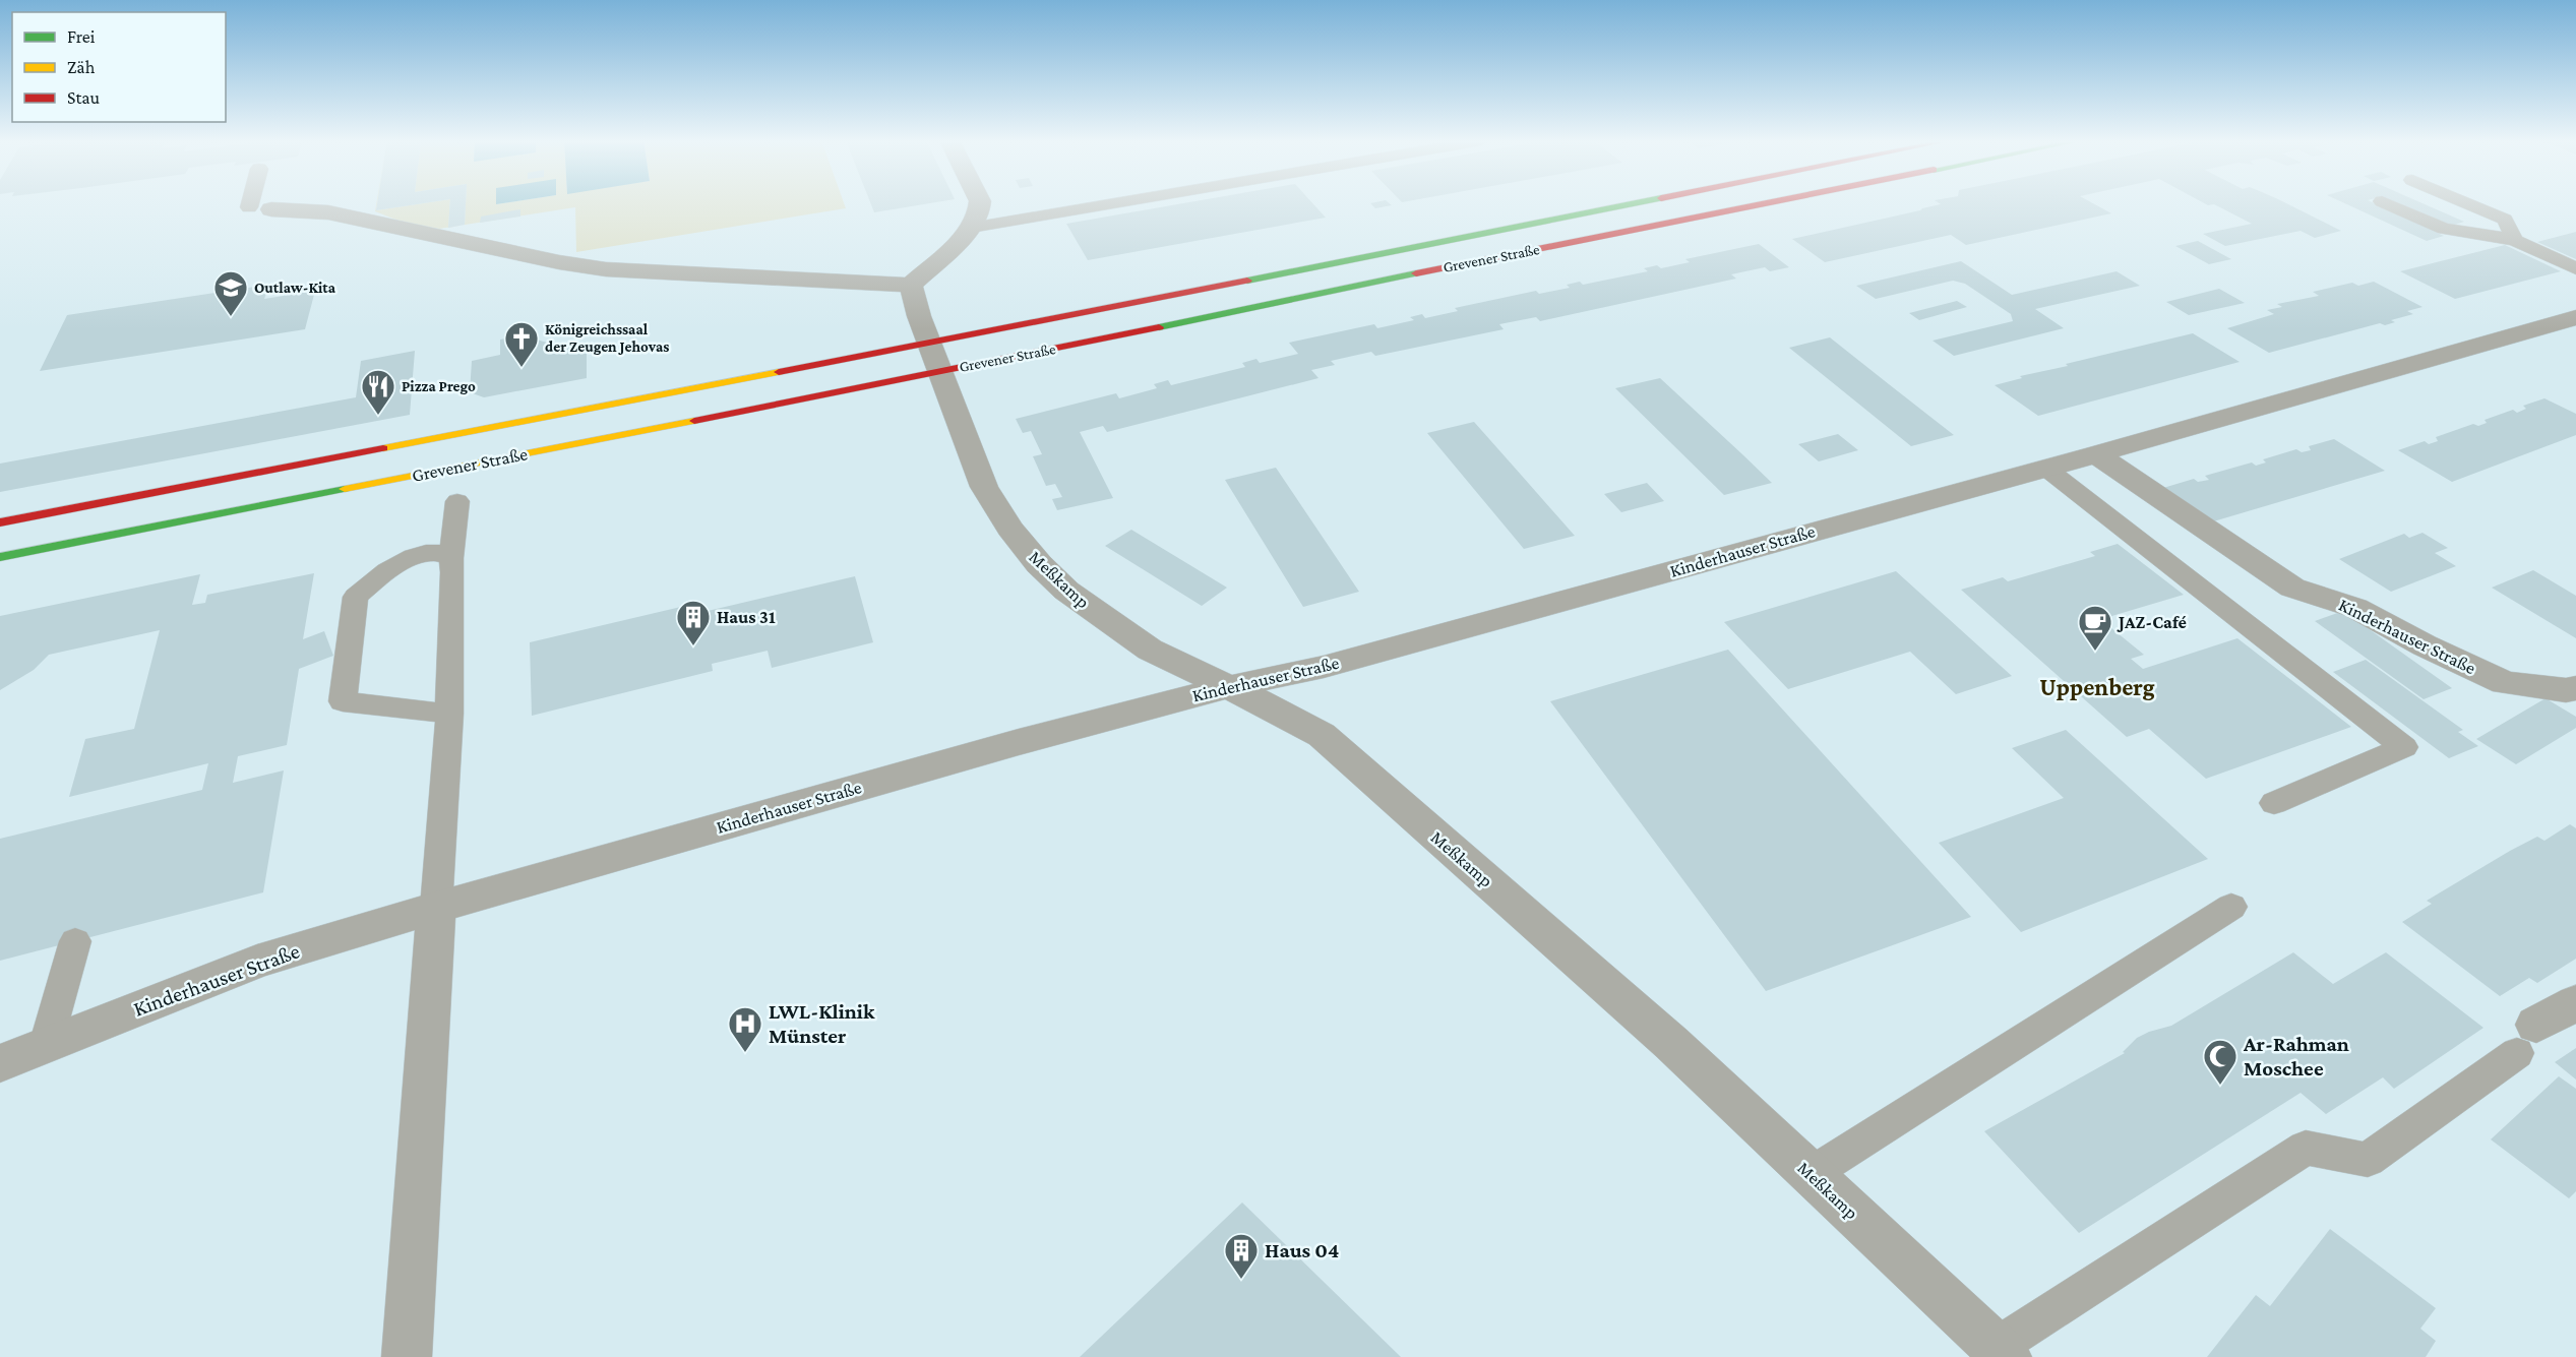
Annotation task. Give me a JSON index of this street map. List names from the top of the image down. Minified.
{"streets":{"main road":["Grevener Straße"],"street":["Kinderhauser Straße","Meßkamp"]},"crossings":[["Grevener Straße","Meßkamp"],["Kinderhauser Straße","Meßkamp"]],"districts":["Uppenberg"],"places":{"school or university":["Outlaw-Kita"],"church":["Königreichssaal der Zeugen Jehovas"],"restaurant":["Pizza Prego"],"building":["Haus 31","Haus 04"],"cafe":["JAZ-Café"],"hospital":["LWL-Klinik Münster"],"mosque":["Ar-Rahman Moschee"]},"legend":["Frei","Zäh","Stau"]}
